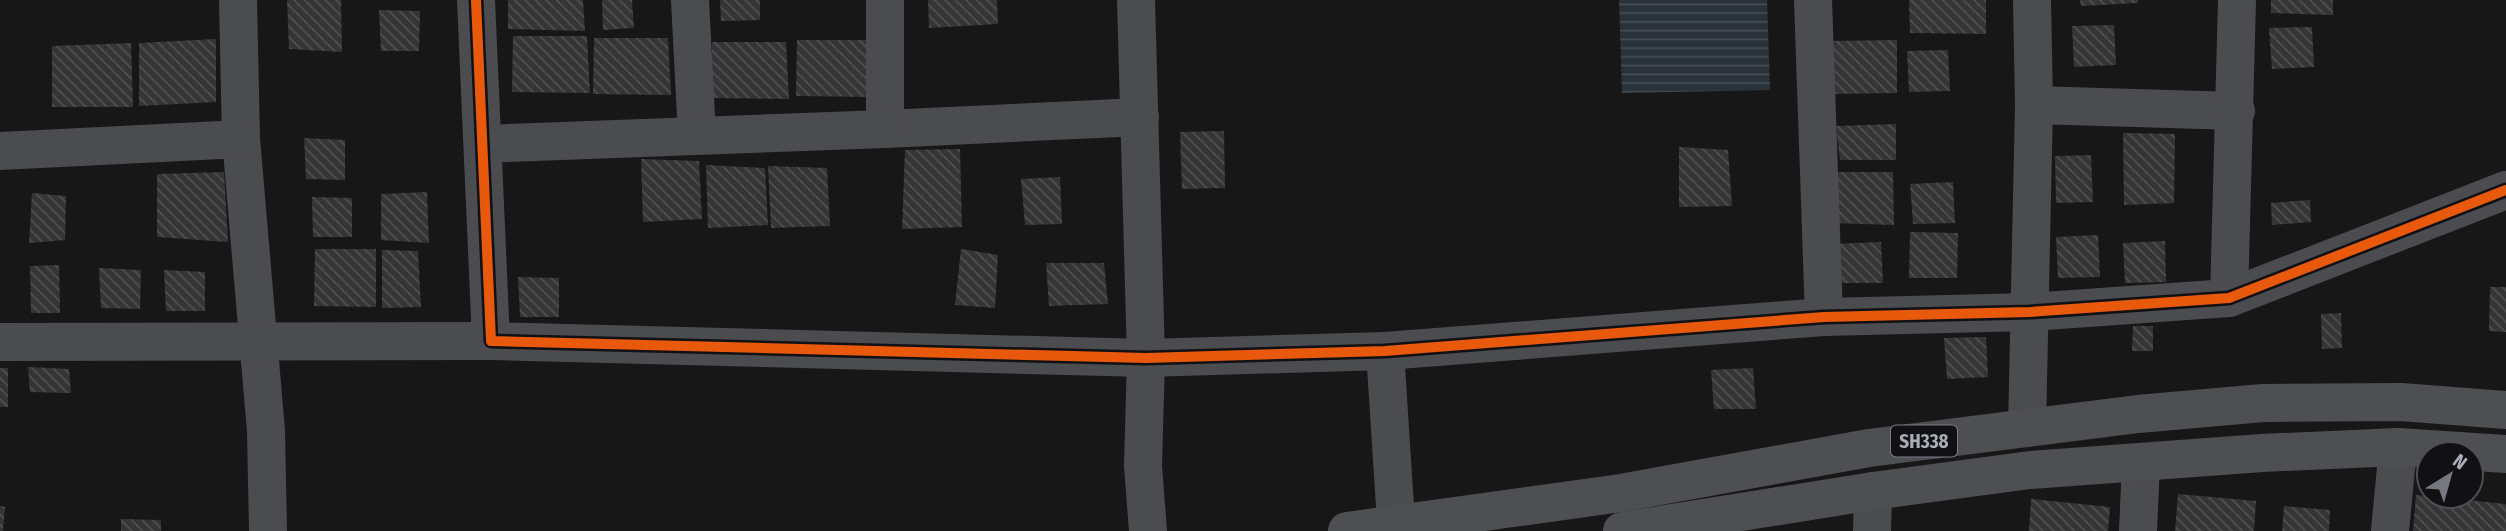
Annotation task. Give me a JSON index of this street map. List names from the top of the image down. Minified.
{"streets":{"main road":["SH338"]},"north":"top right"}
